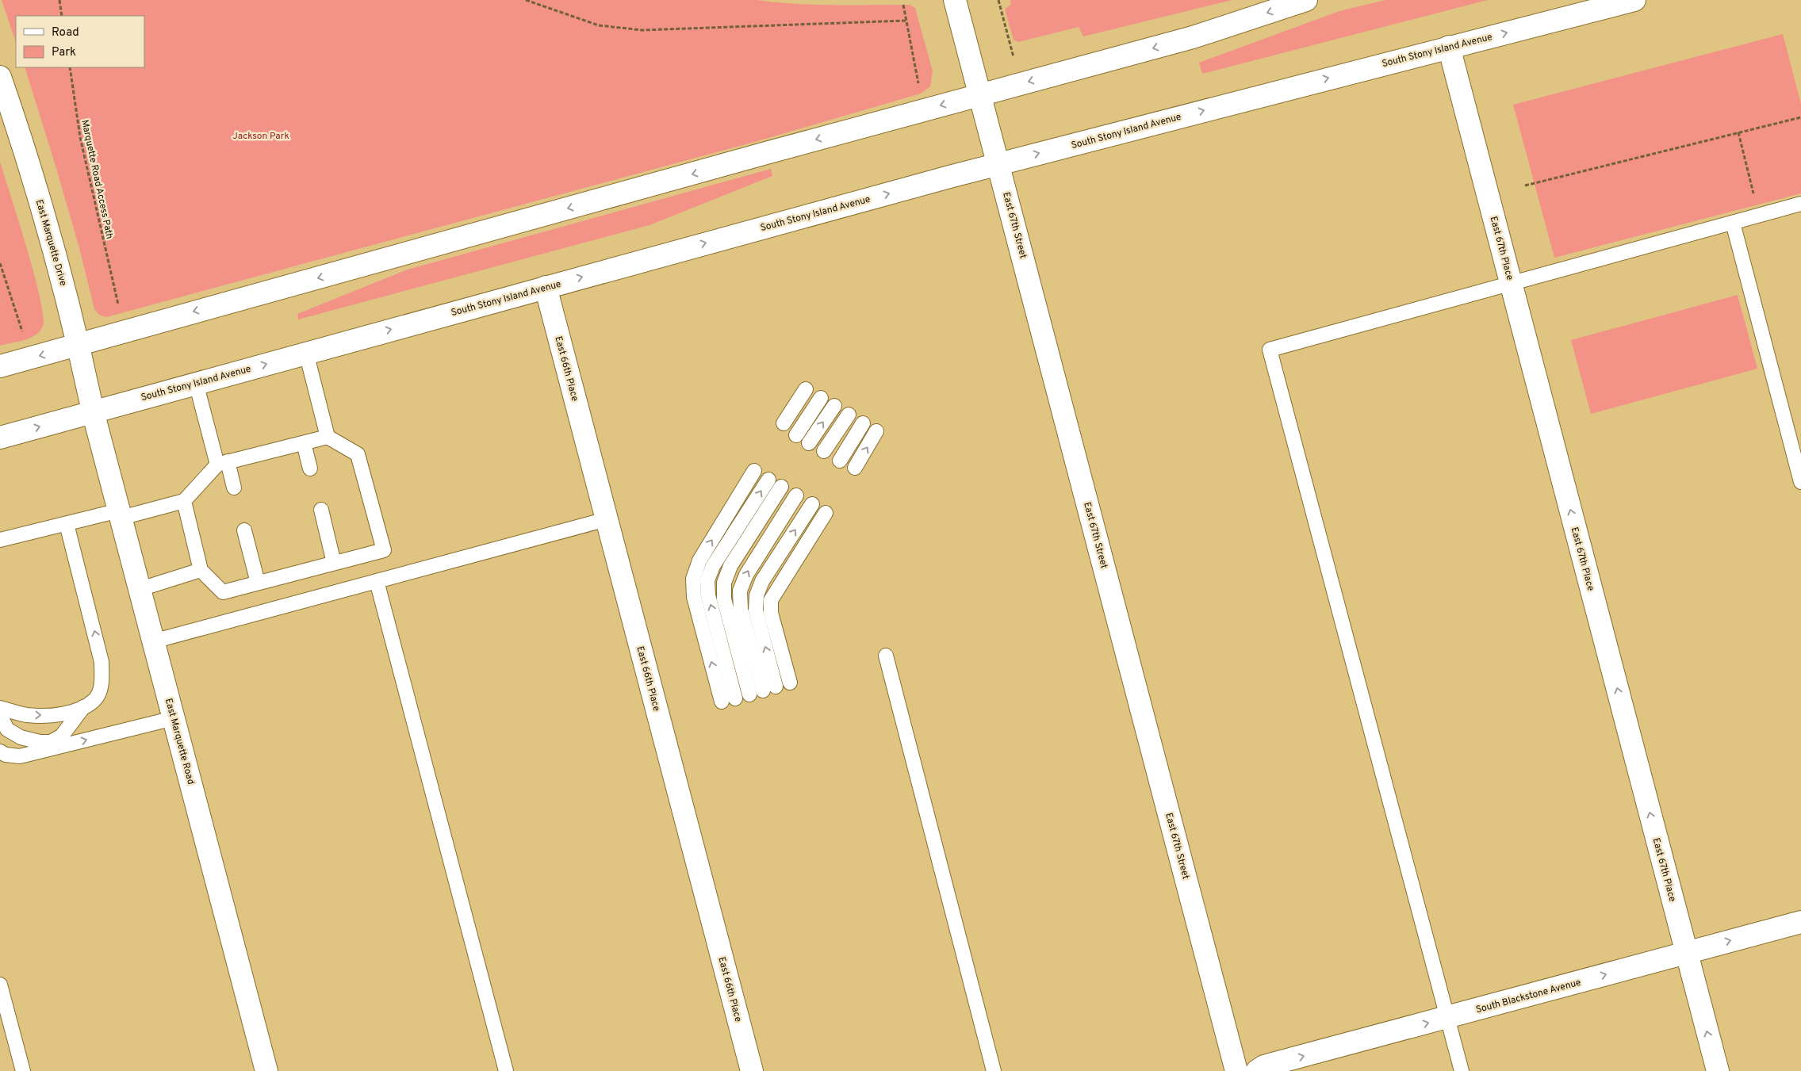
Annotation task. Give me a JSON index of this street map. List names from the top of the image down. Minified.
{"streets":{"main road":["South Stony Island Avenue","East 67th Street","East Marquette Drive","East 67th Place","East 66th Place","East Marquette Road","South Blackstone Avenue"],"path":["Marquette Road Access Path"]},"crossings":[["South Stony Island Avenue","East 67th Street"],["South Stony Island Avenue","East Marquette Drive"],["South Stony Island Avenue","East 67th Place"],["South Stony Island Avenue","East 66th Place"],["South Stony Island Avenue","East Marquette Road"],["East Marquette Drive","East Marquette Road"],["East 67th Place","South Blackstone Avenue"]],"one_way":["East 67th Place","South Blackstone Avenue"],"parks":["Jackson Park"],"legend":["Road","Park"]}
